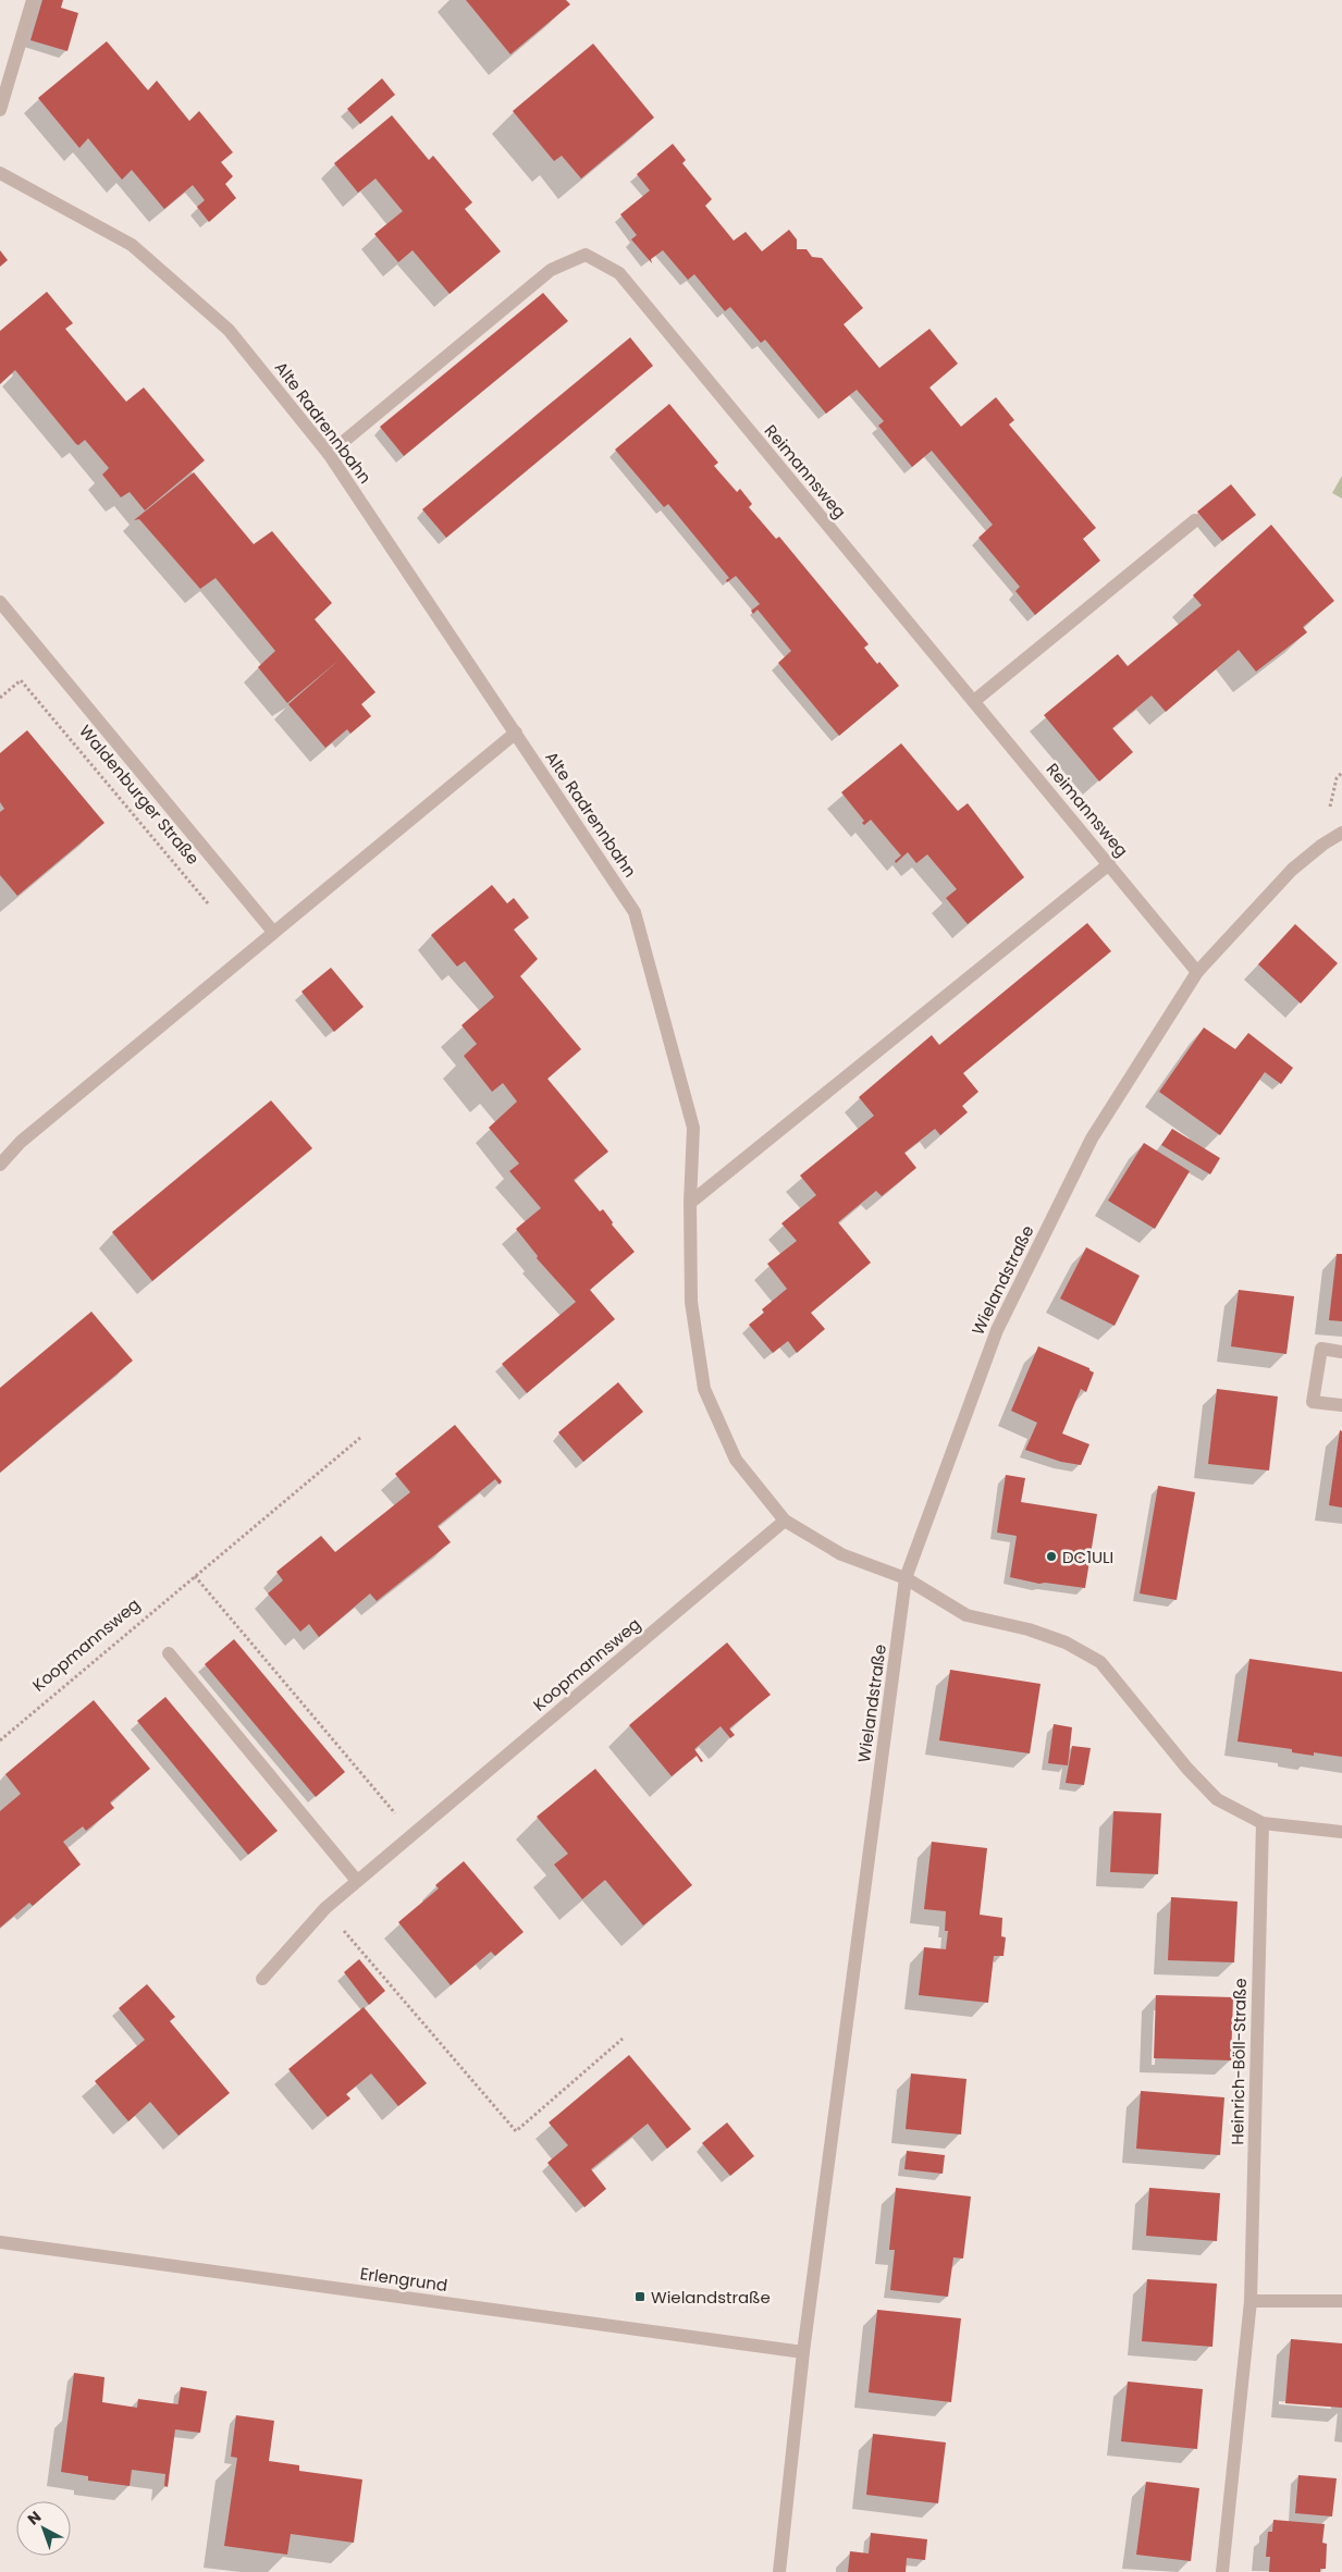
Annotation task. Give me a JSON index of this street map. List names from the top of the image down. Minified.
{"streets":{"street":["Alte Radrennbahn","Reimannsweg","Wielandstraße","Koopmannsweg","Heinrich-Böll-Straße","Erlengrund"],"path":["Waldenburger Straße"]},"crossings":[["Alte Radrennbahn","Reimannsweg"],["Alte Radrennbahn","Wielandstraße"],["Alte Radrennbahn","Koopmannsweg"],["Alte Radrennbahn","Heinrich-Böll-Straße"],["Reimannsweg","Wielandstraße"],["Wielandstraße","Erlengrund"]],"places":{"other":["DC1ULI"],"transit":["Wielandstraße"]},"north":"top left"}
